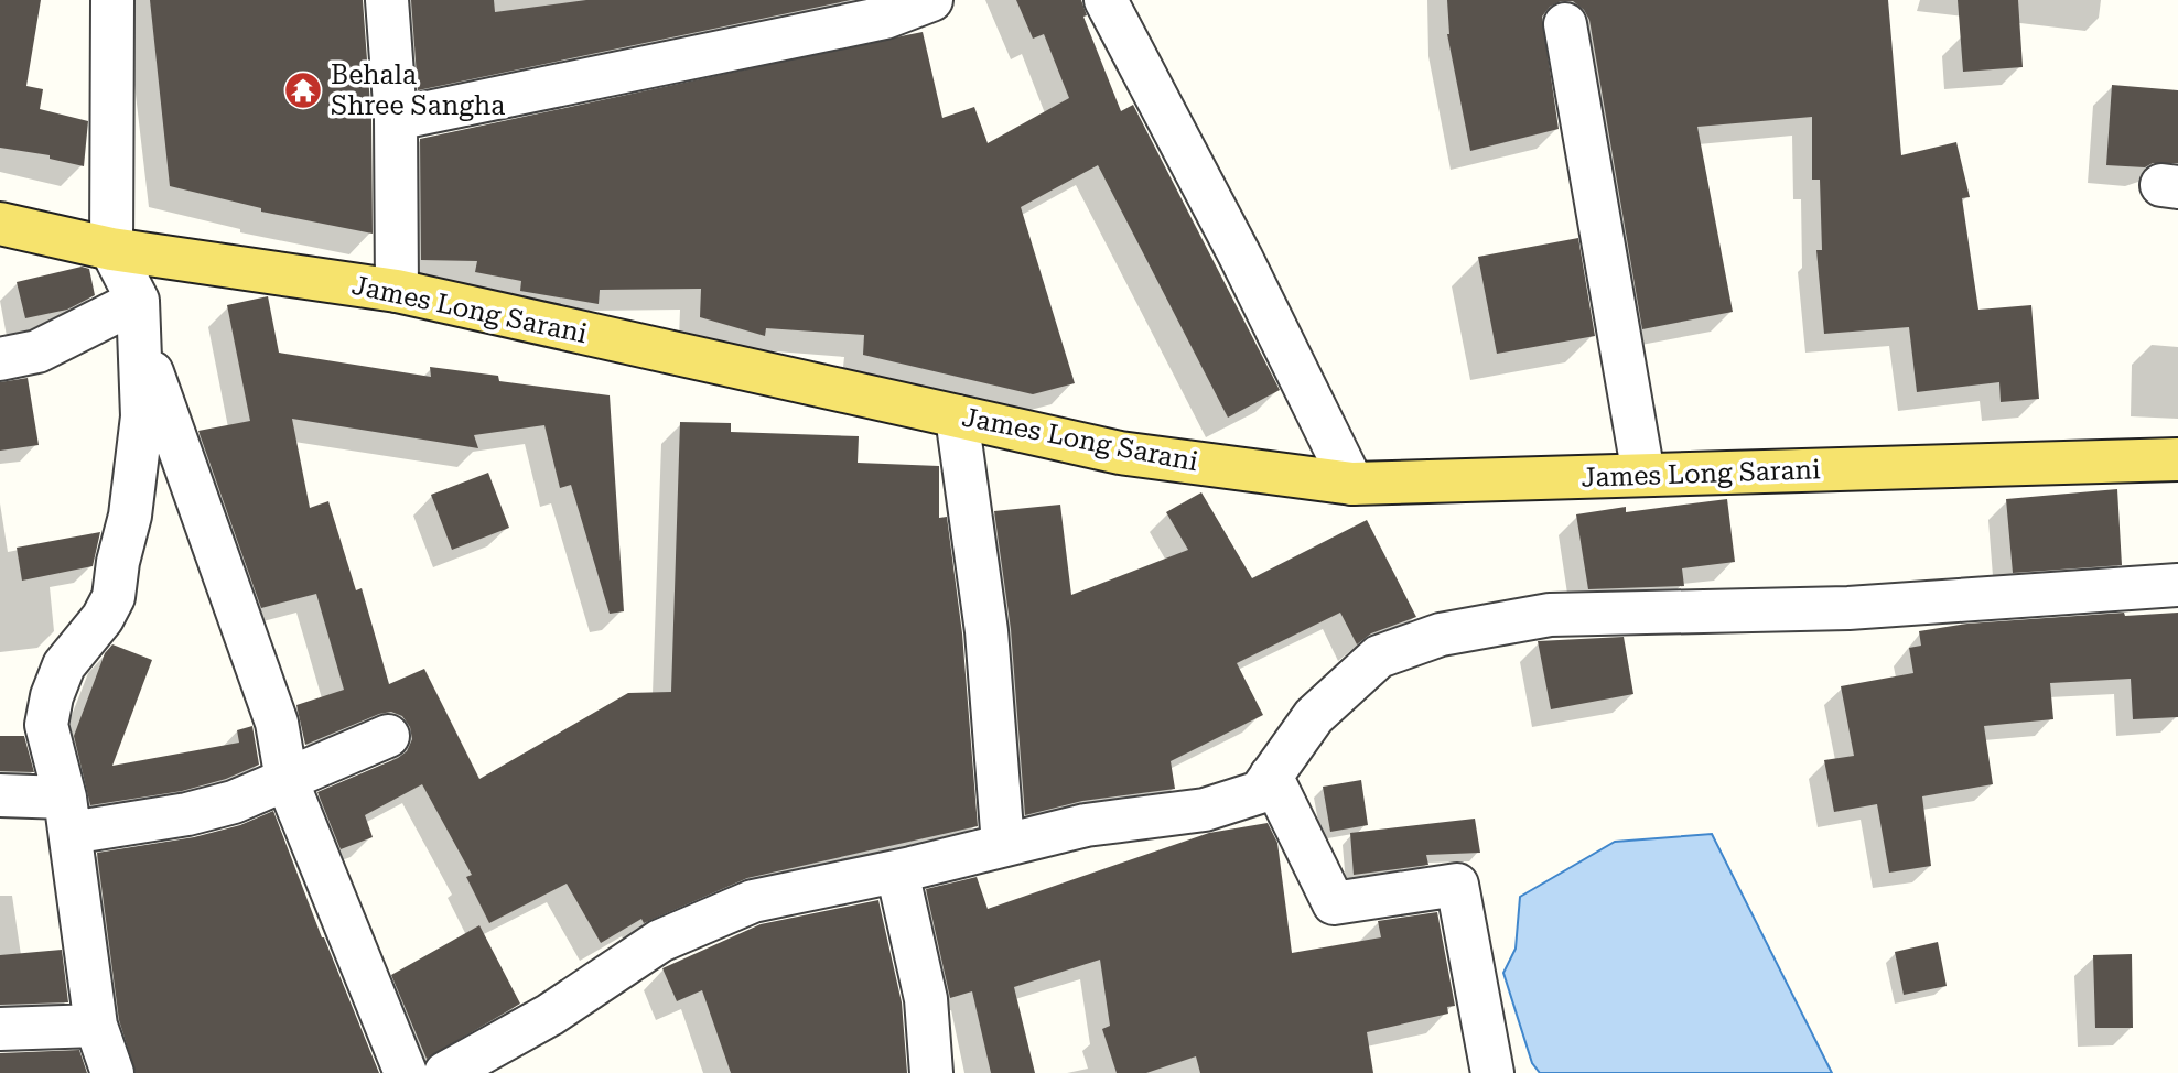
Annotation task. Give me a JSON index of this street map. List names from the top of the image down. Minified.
{"streets":{"main road":["James Long Sarani"]},"places":{"temple":["Behala Shree Sangha"]}}
